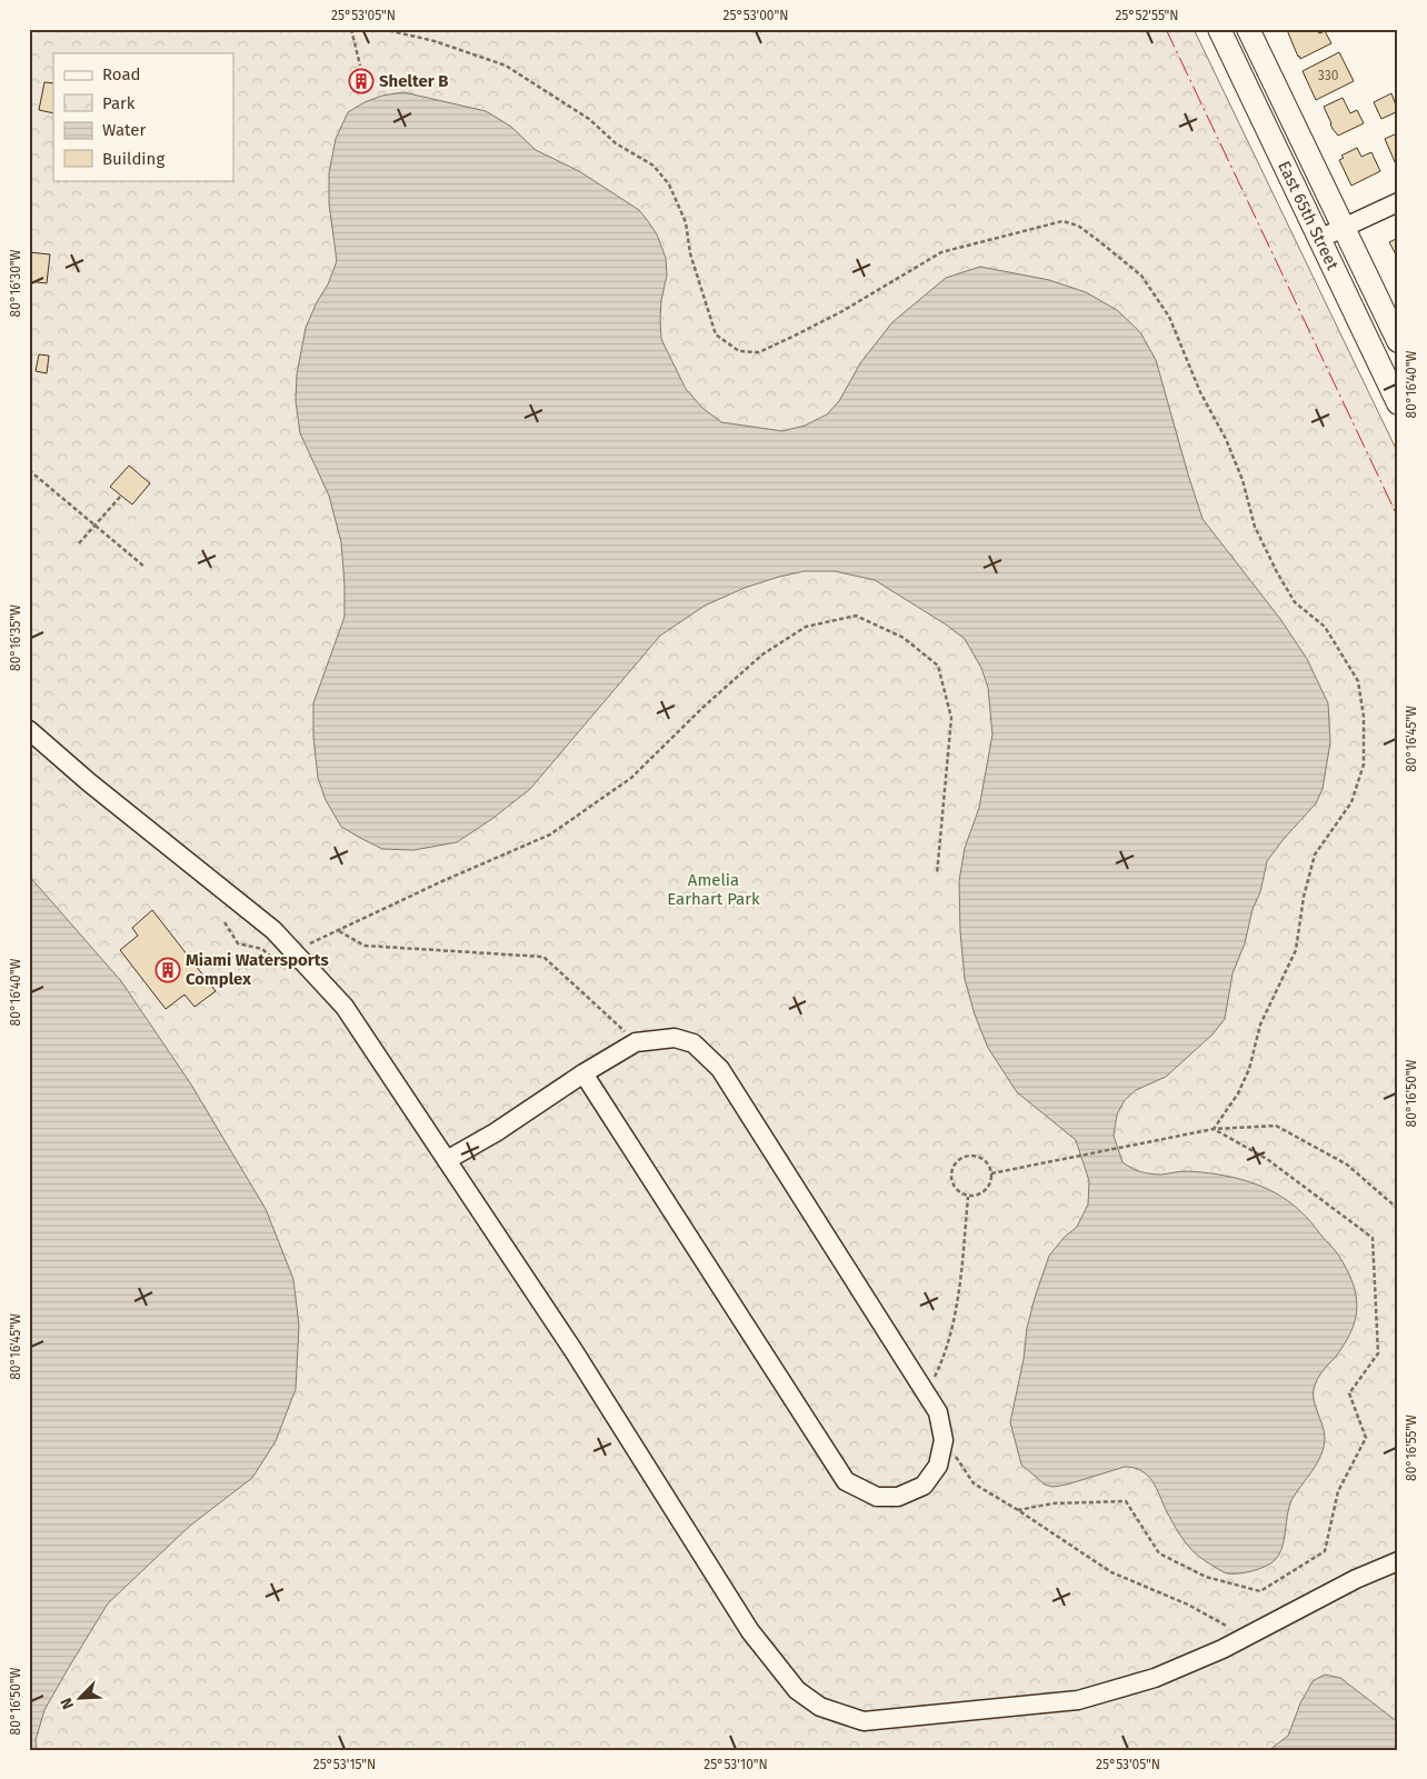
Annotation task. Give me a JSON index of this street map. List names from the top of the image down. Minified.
{"streets":{"main road":["East 65th Street"]},"parks":["Amelia Earhart Park"],"places":{"building":["Shelter B","Miami Watersports Complex"]},"house_numbers":["330"],"legend":["Road","Park","Water","Building"],"north":"bottom left","coordinates":["25°53'05\"N","25°53'00\"N","25°52'55\"N","80°16'30\"W","80°16'40\"W","80°16'35\"W","80°16'45\"W","80°16'50\"W","80°16'55\"W","25°53'15\"N","25°53'10\"N"]}
